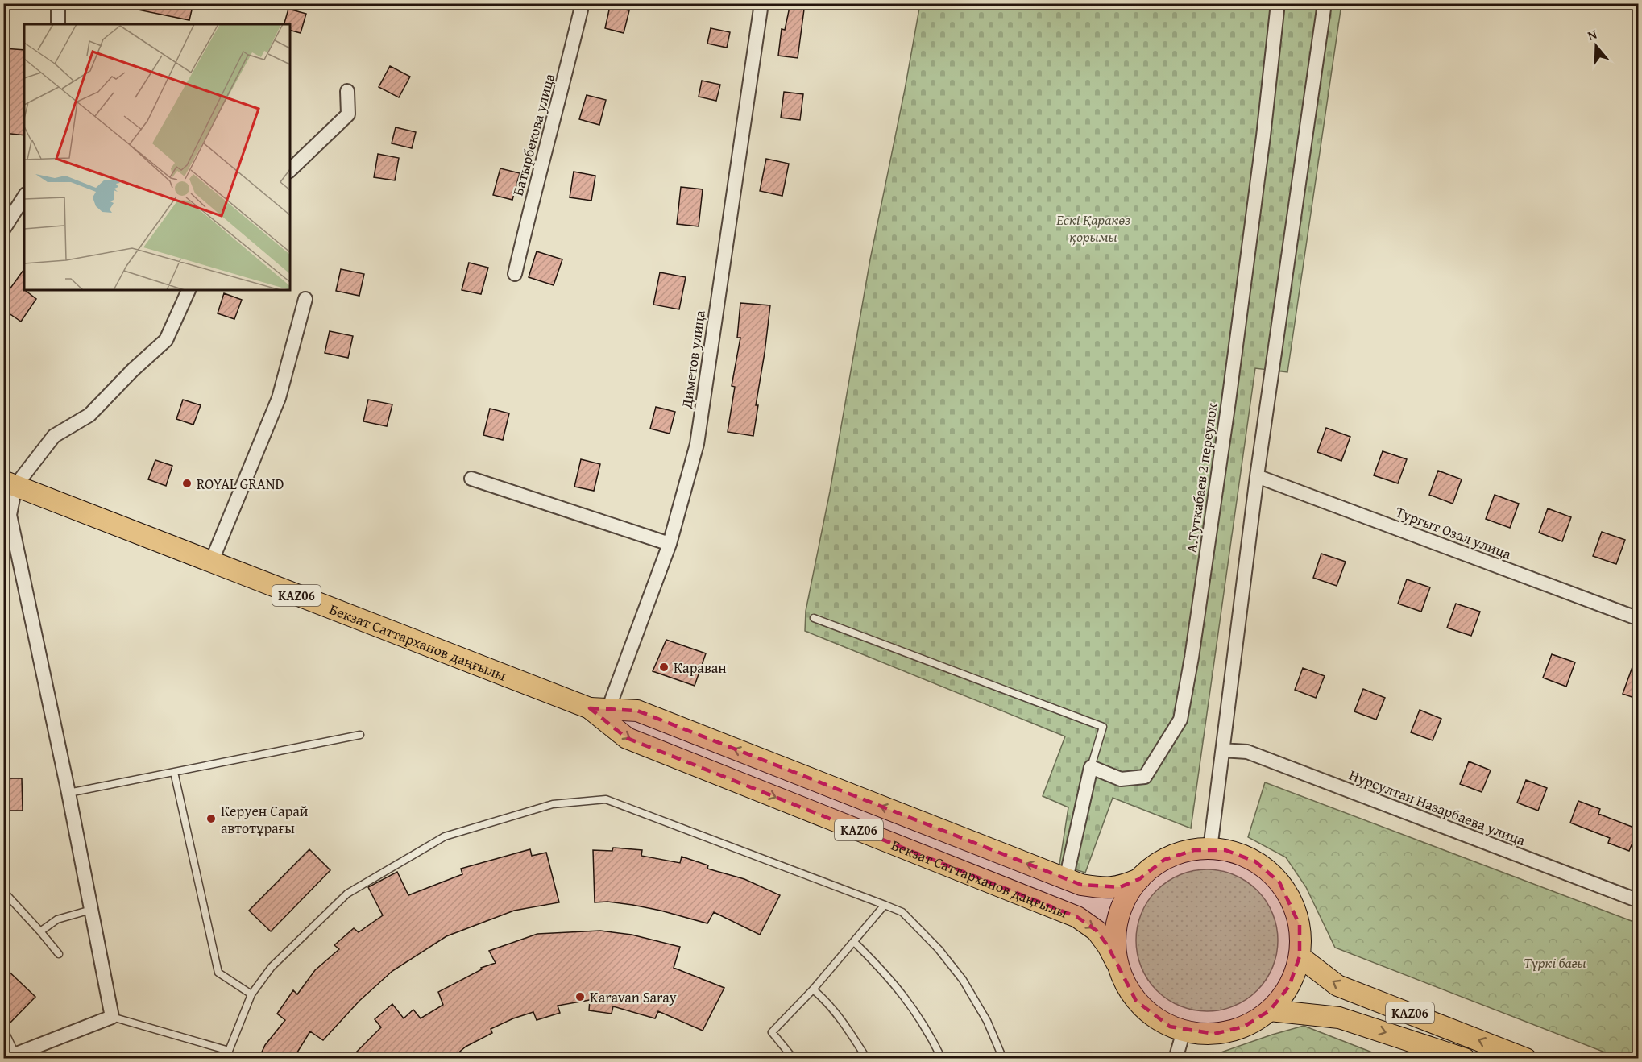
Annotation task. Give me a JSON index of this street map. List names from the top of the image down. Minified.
{"streets":{"main road":["KАZ06","Бекзат Саттарханов даңғылы"],"street":["Батырбекова улица","Диметов улица","А.Туткабаев 2 переулок","Тургыт Озал улица","Нурсултан Назарбаева улица"]},"crossings":[["Диметов улица","Бекзат Саттарханов даңғылы"],["KАZ06","Бекзат Саттарханов даңғылы"]],"parks":["Ескі Қаракөз қорымы","Түркі бағы"],"places":["ROYAL GRAND","Караван","Керуен Сарай автотұрағы","Karavan Saray"],"north":"top"}
